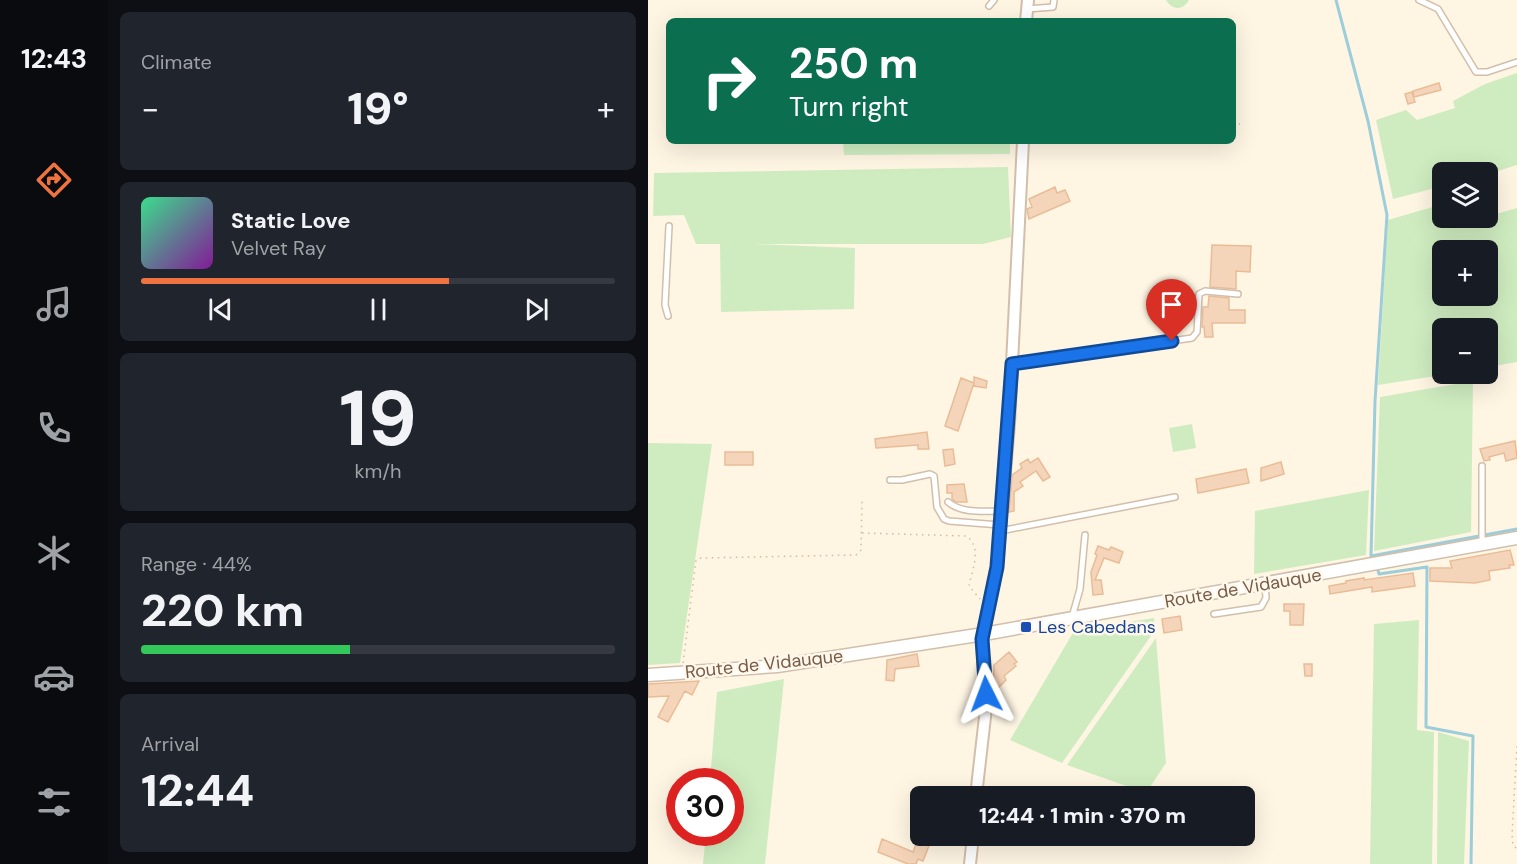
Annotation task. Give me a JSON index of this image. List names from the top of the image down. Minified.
{"streets":{"street":["Route de Vidauque"]},"places":{"transit":["Les Cabedans"]},"page":{"tabs":"12:43","tile":["Climate",["19","km/h"],["Range · 44%","220 km"],["Arrival","12:44"]],"turn":["250 m","Turn right"],"heat":["−","19°","+"],"map_buttons":["+","−"],"song":["Static Love","Velvet Ray"],"limit":"30","trip":"12:44 · 1 min · 370 m"}}
